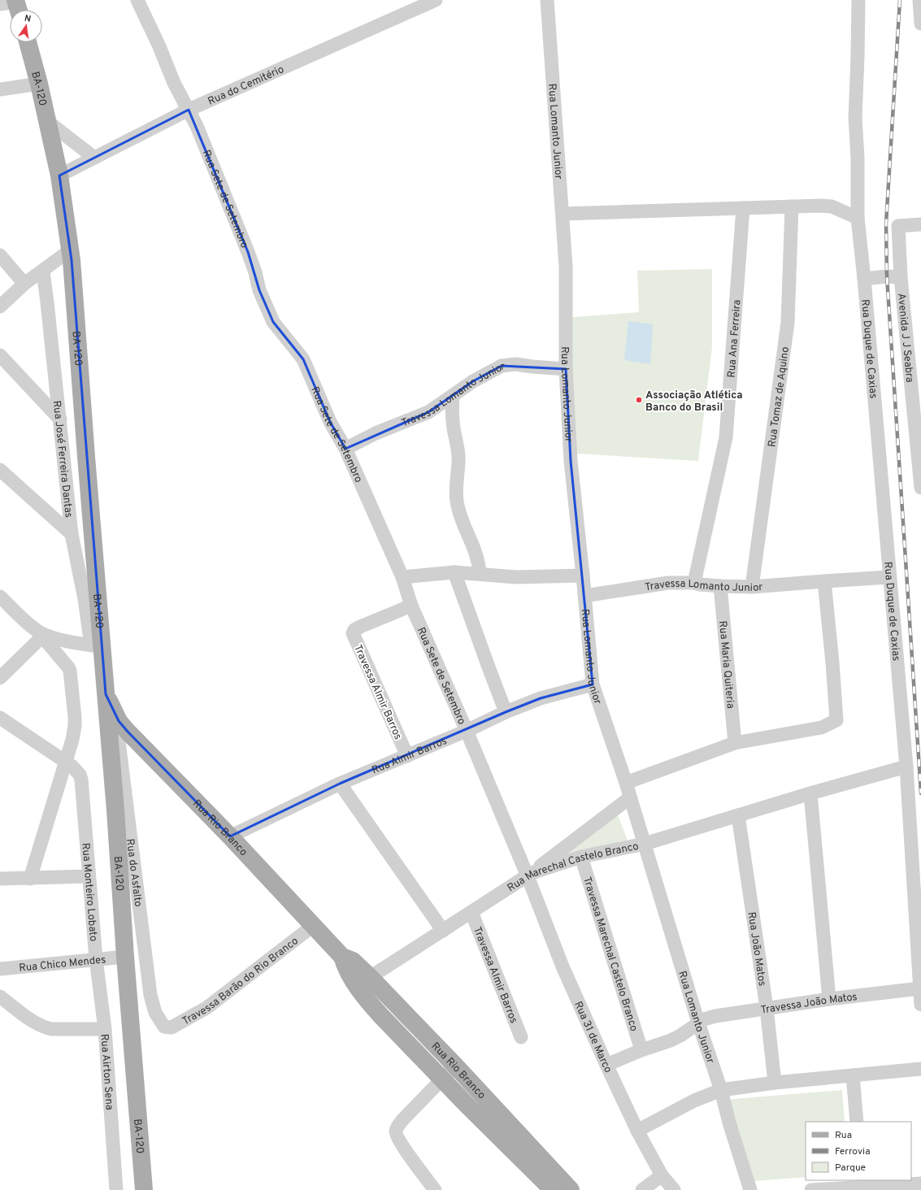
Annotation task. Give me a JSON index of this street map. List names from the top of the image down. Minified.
{"streets":{"main road":["BA-120","Rua Rio Branco"],"street":["Rua do Cemitério","Rua Lomanto Junior","Rua Sete de Setembro","Avenida J J Seabra","Rua Ana Ferreira","Rua Duque de Caxias","Travessa Lomanto Junior","Rua Tomaz de Aquino","Rua José Ferreira Dantas","Rua Maria Quiteria","Travessa Almir Barros","Rua Almir Barros","Rua Marechal Castelo Branco","Rua do Asfalto","Rua Monteiro Lobato","Rua João Matos","Travessa Marechal Castelo Branco","Rua Chico Mendes","Travessa Barão do Rio Branco","Travessa João Matos","Rua 31 de Marco","Rua Airton Sena"]},"crossings":[["Rua do Cemitério","BA-120"],["Rua do Cemitério","Rua Sete de Setembro"],["BA-120","Rua José Ferreira Dantas"],["BA-120","Rua Rio Branco"],["BA-120","Rua Chico Mendes"],["Rua Lomanto Junior","Travessa Lomanto Junior"],["Rua Lomanto Junior","Rua Almir Barros"],["Rua Lomanto Junior","Rua Marechal Castelo Branco"],["Rua Lomanto Junior","Travessa João Matos"],["Rua Sete de Setembro","Travessa Lomanto Junior"],["Rua Sete de Setembro","Travessa Almir Barros"],["Rua Sete de Setembro","Rua Almir Barros"],["Rua Sete de Setembro","Rua Marechal Castelo Branco"],["Rua Sete de Setembro","Rua 31 de Marco"],["Rua Ana Ferreira","Travessa Lomanto Junior"],["Rua Duque de Caxias","Travessa Lomanto Junior"],["Rua Duque de Caxias","Rua Marechal Castelo Branco"],["Rua Duque de Caxias","Travessa João Matos"],["Travessa Lomanto Junior","Rua Tomaz de Aquino"],["Travessa Lomanto Junior","Rua Maria Quiteria"],["Travessa Almir Barros","Rua Almir Barros"],["Travessa Almir Barros","Rua Marechal Castelo Branco"],["Rua Almir Barros","Rua Rio Branco"],["Rua Rio Branco","Rua Marechal Castelo Branco"],["Rua Rio Branco","Rua do Asfalto"],["Rua Rio Branco","Travessa Barão do Rio Branco"],["Rua Marechal Castelo Branco","Rua João Matos"],["Rua Marechal Castelo Branco","Travessa Marechal Castelo Branco"],["Rua Marechal Castelo Branco","Rua 31 de Marco"],["Rua do Asfalto","Travessa Barão do Rio Branco"],["Rua Monteiro Lobato","Rua Chico Mendes"],["Rua Monteiro Lobato","Rua Airton Sena"],["Rua João Matos","Travessa João Matos"],["Travessa Marechal Castelo Branco","Travessa João Matos"],["Travessa João Matos","Rua 31 de Marco"]],"places":["Associação Atlética Banco do Brasil"],"legend":["Rua","Ferrovia","Parque"],"north":"top"}
